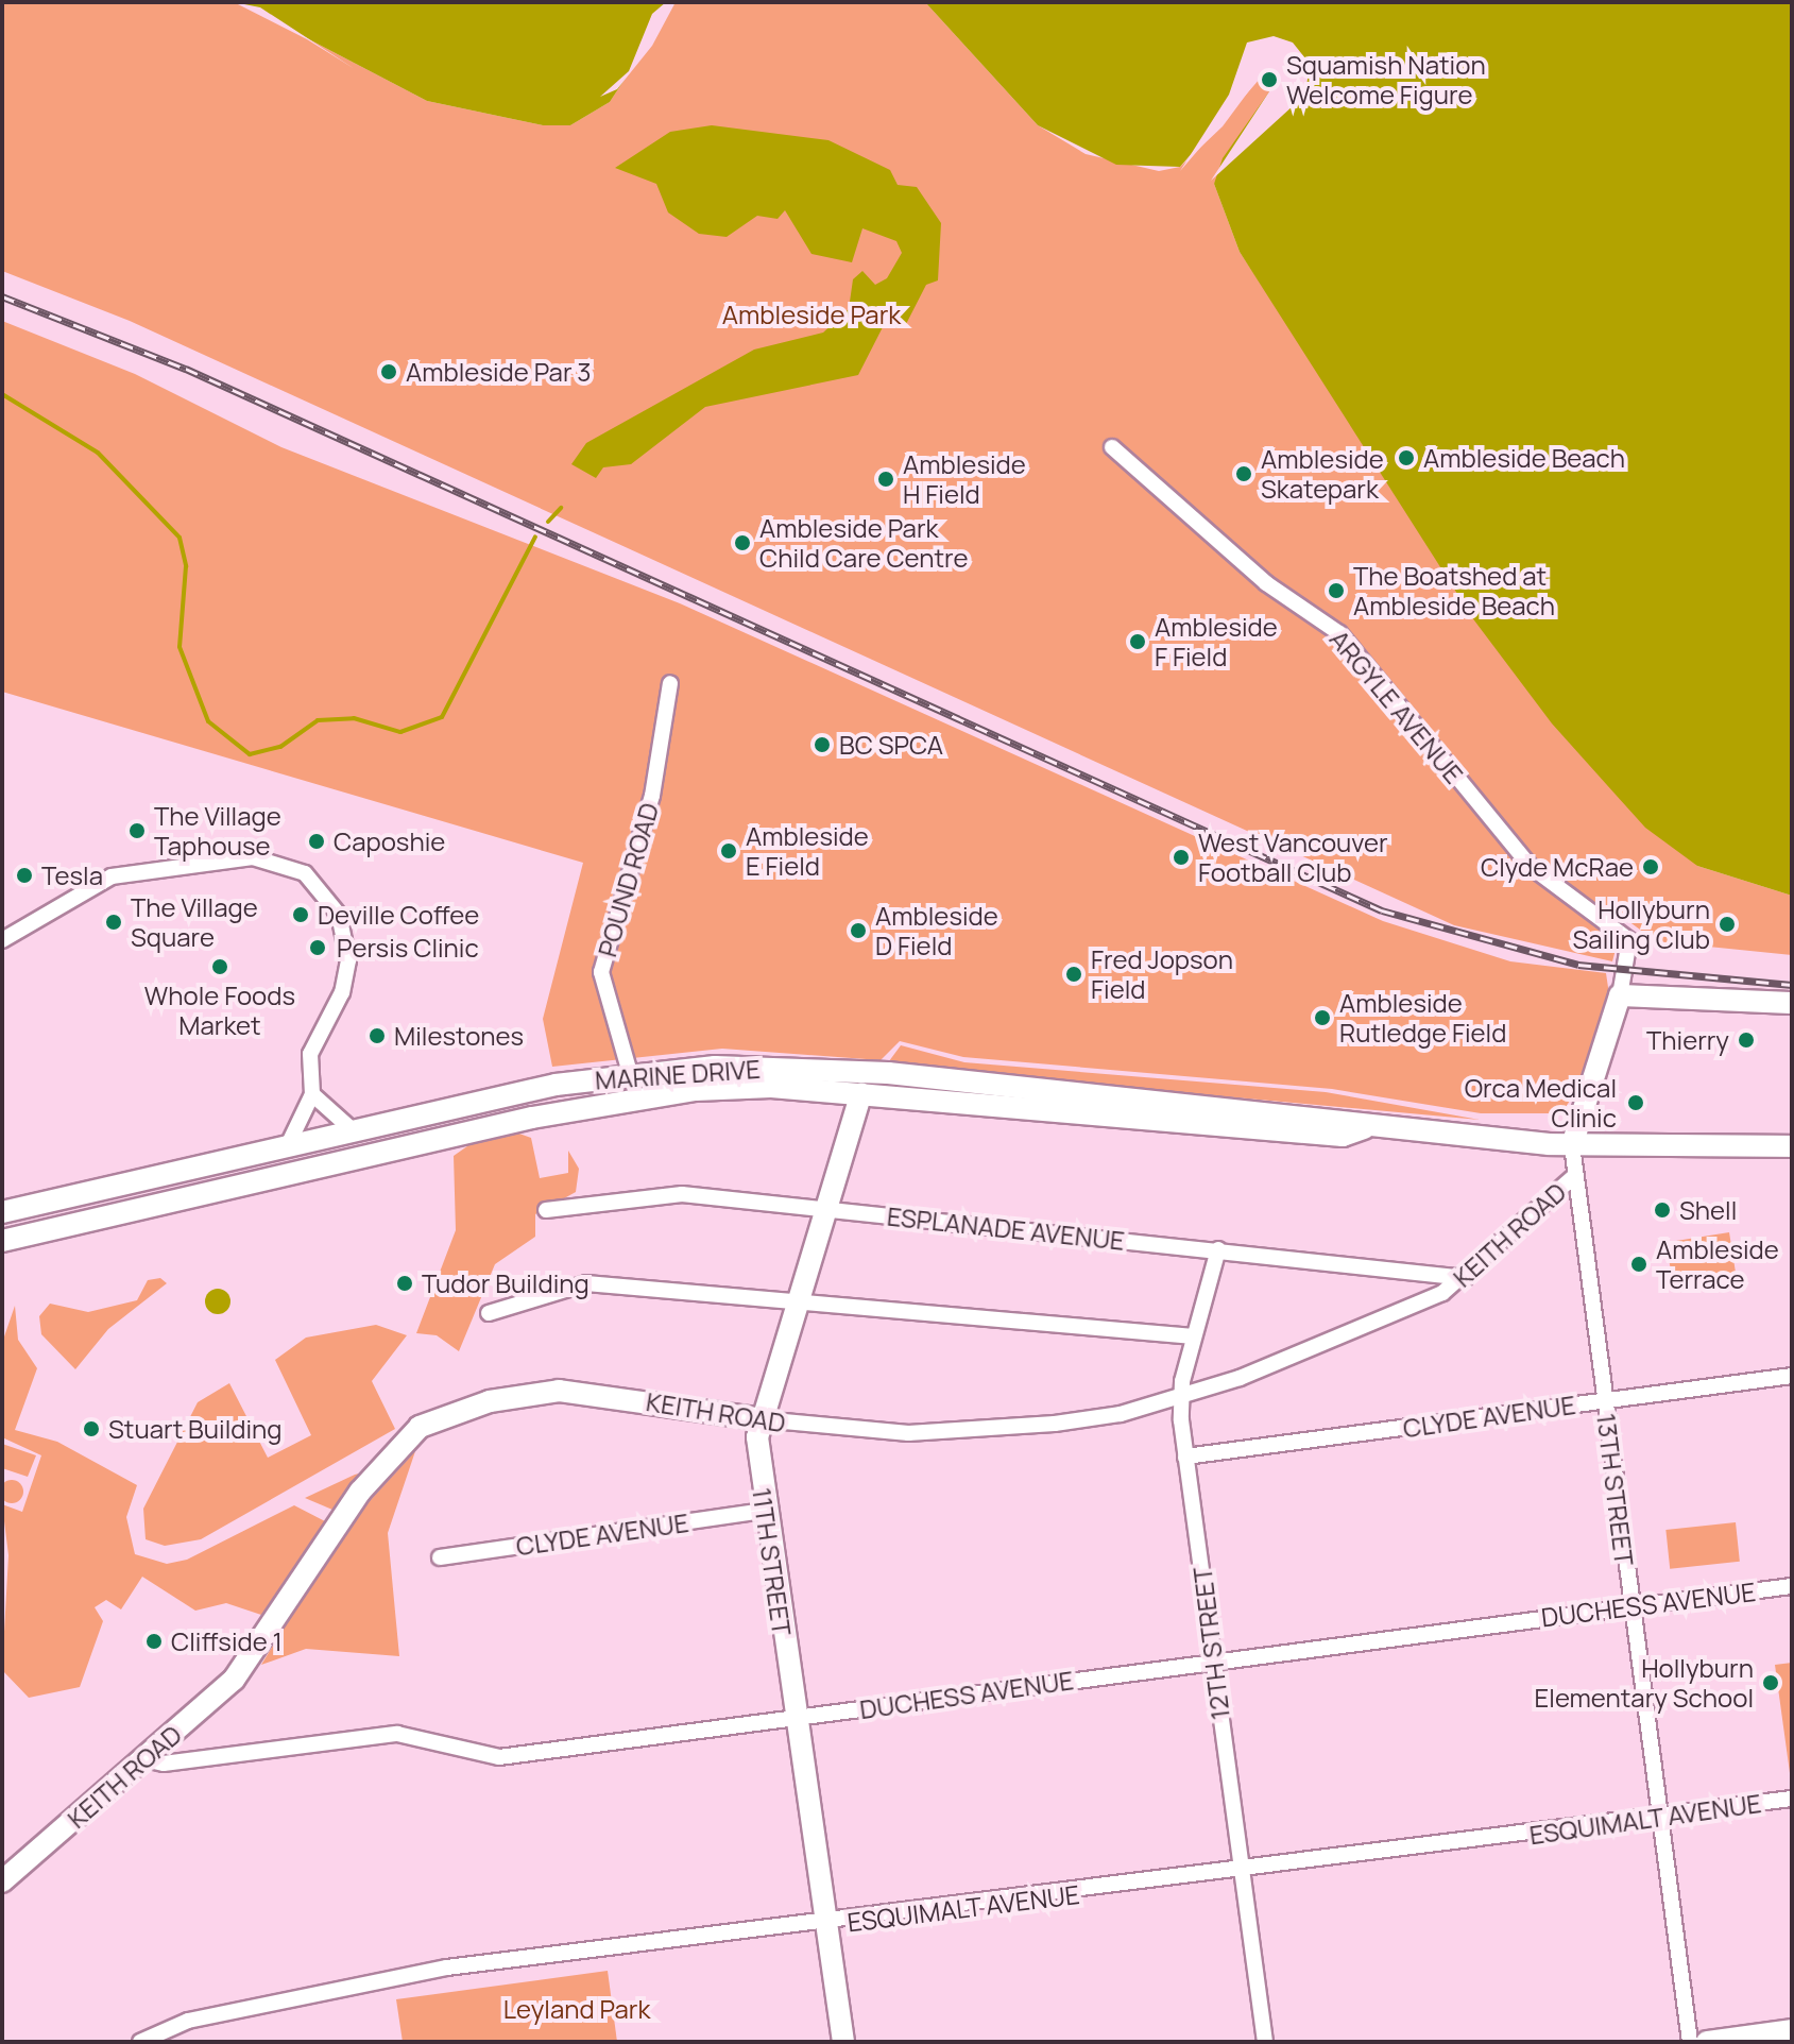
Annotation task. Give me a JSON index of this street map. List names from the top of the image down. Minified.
{"streets":{"main road":["MARINE DRIVE","KEITH ROAD","13TH STREET","11TH STREET"],"street":["ARGYLE AVENUE","POUND ROAD","ESPLANADE AVENUE","CLYDE AVENUE","DUCHESS AVENUE","12TH STREET","ESQUIMALT AVENUE"]},"crossings":[["ARGYLE AVENUE","13TH STREET"],["POUND ROAD","MARINE DRIVE"],["MARINE DRIVE","13TH STREET"],["MARINE DRIVE","11TH STREET"],["ESPLANADE AVENUE","KEITH ROAD"],["ESPLANADE AVENUE","11TH STREET"],["ESPLANADE AVENUE","12TH STREET"],["KEITH ROAD","13TH STREET"],["KEITH ROAD","11TH STREET"],["KEITH ROAD","DUCHESS AVENUE"],["KEITH ROAD","12TH STREET"],["CLYDE AVENUE","13TH STREET"],["CLYDE AVENUE","11TH STREET"],["CLYDE AVENUE","12TH STREET"],["13TH STREET","DUCHESS AVENUE"],["13TH STREET","ESQUIMALT AVENUE"],["11TH STREET","DUCHESS AVENUE"],["11TH STREET","ESQUIMALT AVENUE"],["DUCHESS AVENUE","12TH STREET"],["12TH STREET","ESQUIMALT AVENUE"]],"parks":["Ambleside Park","Leyland Park"],"places":["Squamish Nation Welcome Figure","Ambleside Par 3","Ambleside Beach","Ambleside Skatepark","Ambleside H Field","Ambleside Park Child Care Centre","The Boatshed at Ambleside Beach","Ambleside F Field","BC SPCA","The Village Taphouse","Caposhie","Ambleside E Field","West Vancouver Football Club","Clyde McRae","Tesla","Deville Coffee","The Village Square","Hollyburn Sailing Club","Ambleside D Field","Persis Clinic","Whole Foods Market","Fred Jopson Field","Ambleside Rutledge Field","Milestones","Thierry","Orca Medical Clinic","Shell","Ambleside Terrace","Tudor Building","Stuart Building","Cliffside 1","Hollyburn Elementary School"]}
